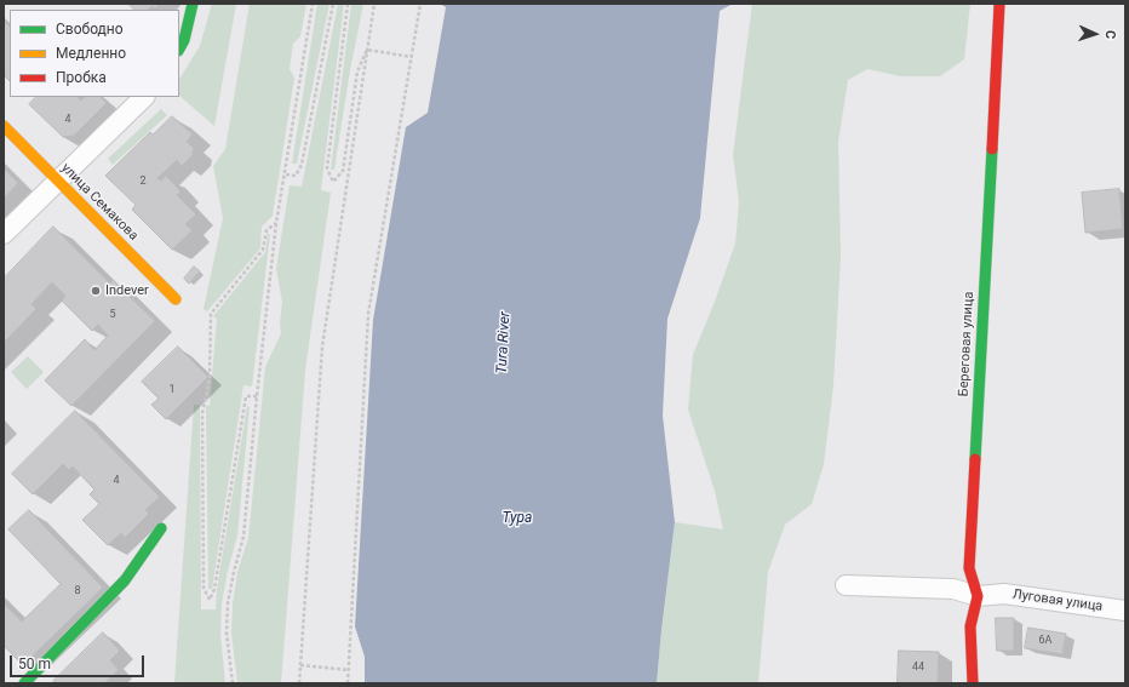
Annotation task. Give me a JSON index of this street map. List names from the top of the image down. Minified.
{"streets":{"street":["улица Семакова","Береговая улица","Луговая улица"]},"crossings":[["Береговая улица","Луговая улица"]],"water":["Tura River","Тура"],"places":["Indever"],"house_numbers":["4","2","5","1","4","8","6А","44"],"legend":["Свободно","Медленно","Пробка"],"scale_bar":"50 m","north":"right"}
